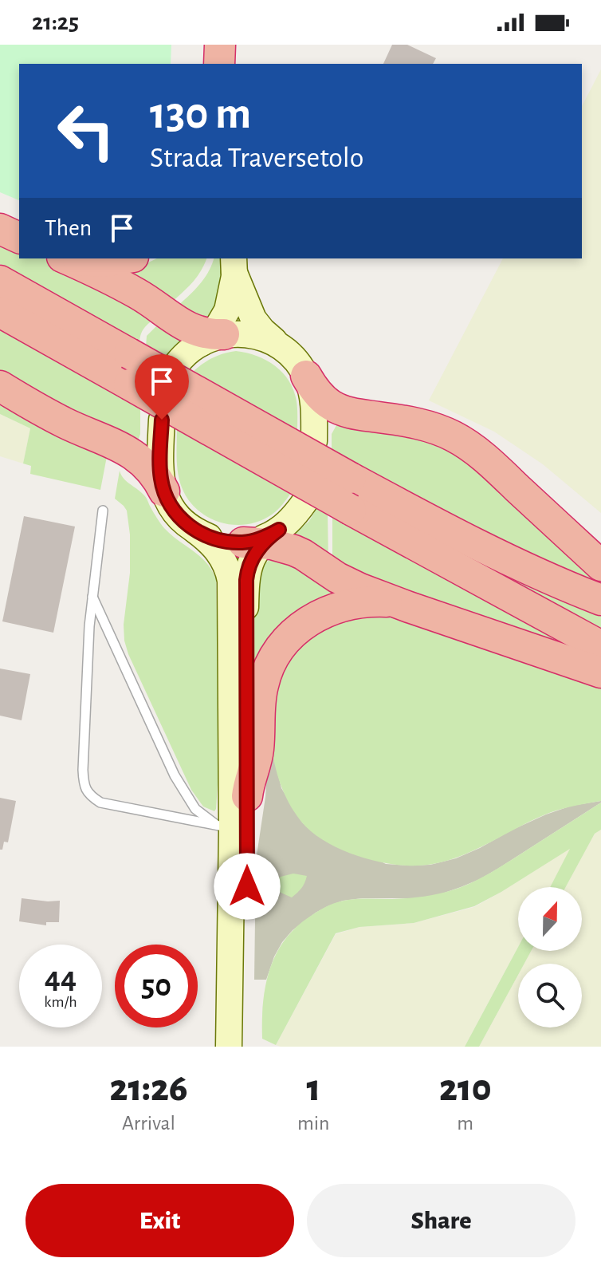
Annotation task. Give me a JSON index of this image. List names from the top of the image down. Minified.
{"north":"top","page":{"status":"21:25","turn":["130 m","Strada Traversetolo"],"then":"Then","speed":"44 km/h","limit":"50","eta":["21:26","Arrival","1","min","210","m"],"buttons":["Exit","Share"]}}
